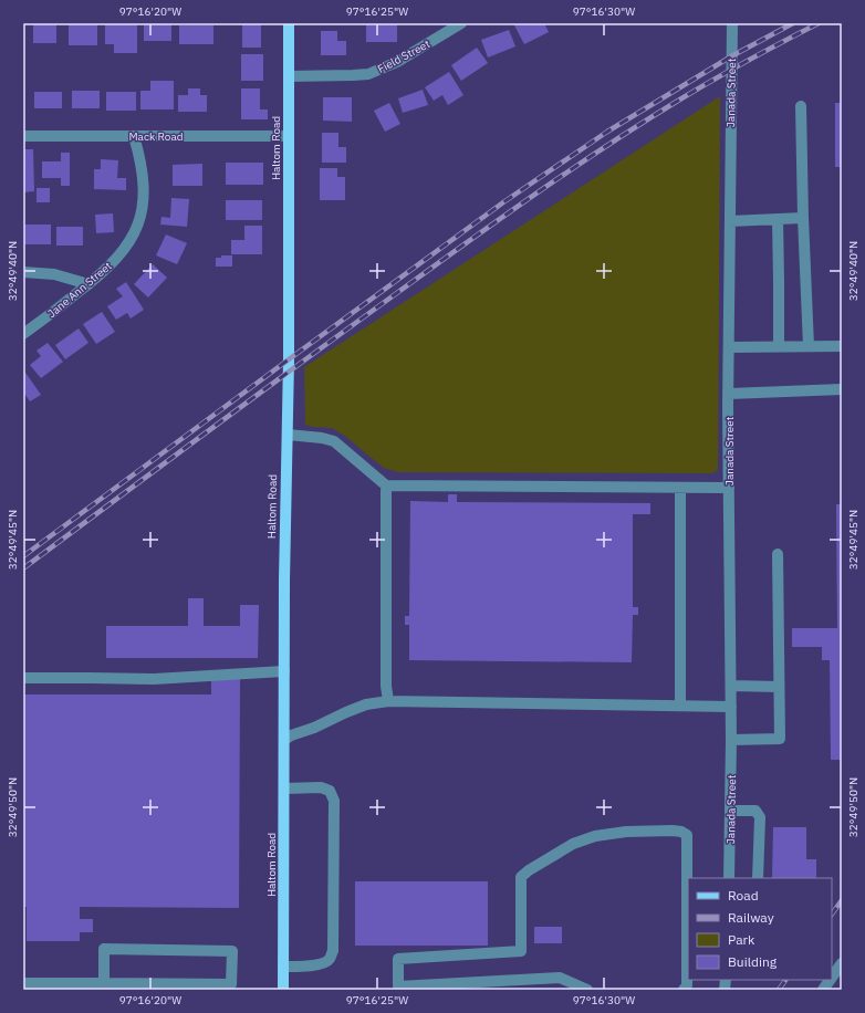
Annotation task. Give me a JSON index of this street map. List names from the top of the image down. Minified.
{"streets":{"main road":["Haltom Road"],"street":["Field Street","Janada Street","Mack Road","Jane Ann Street"]},"crossings":[["Field Street","Haltom Road"],["Mack Road","Haltom Road"],["Mack Road","Jane Ann Street"]],"legend":["Road","Railway","Park","Building"],"coordinates":["97°16'20\"W","97°16'25\"W","97°16'30\"W","32°49'40\"N","32°49'45\"N","32°49'50\"N"]}
